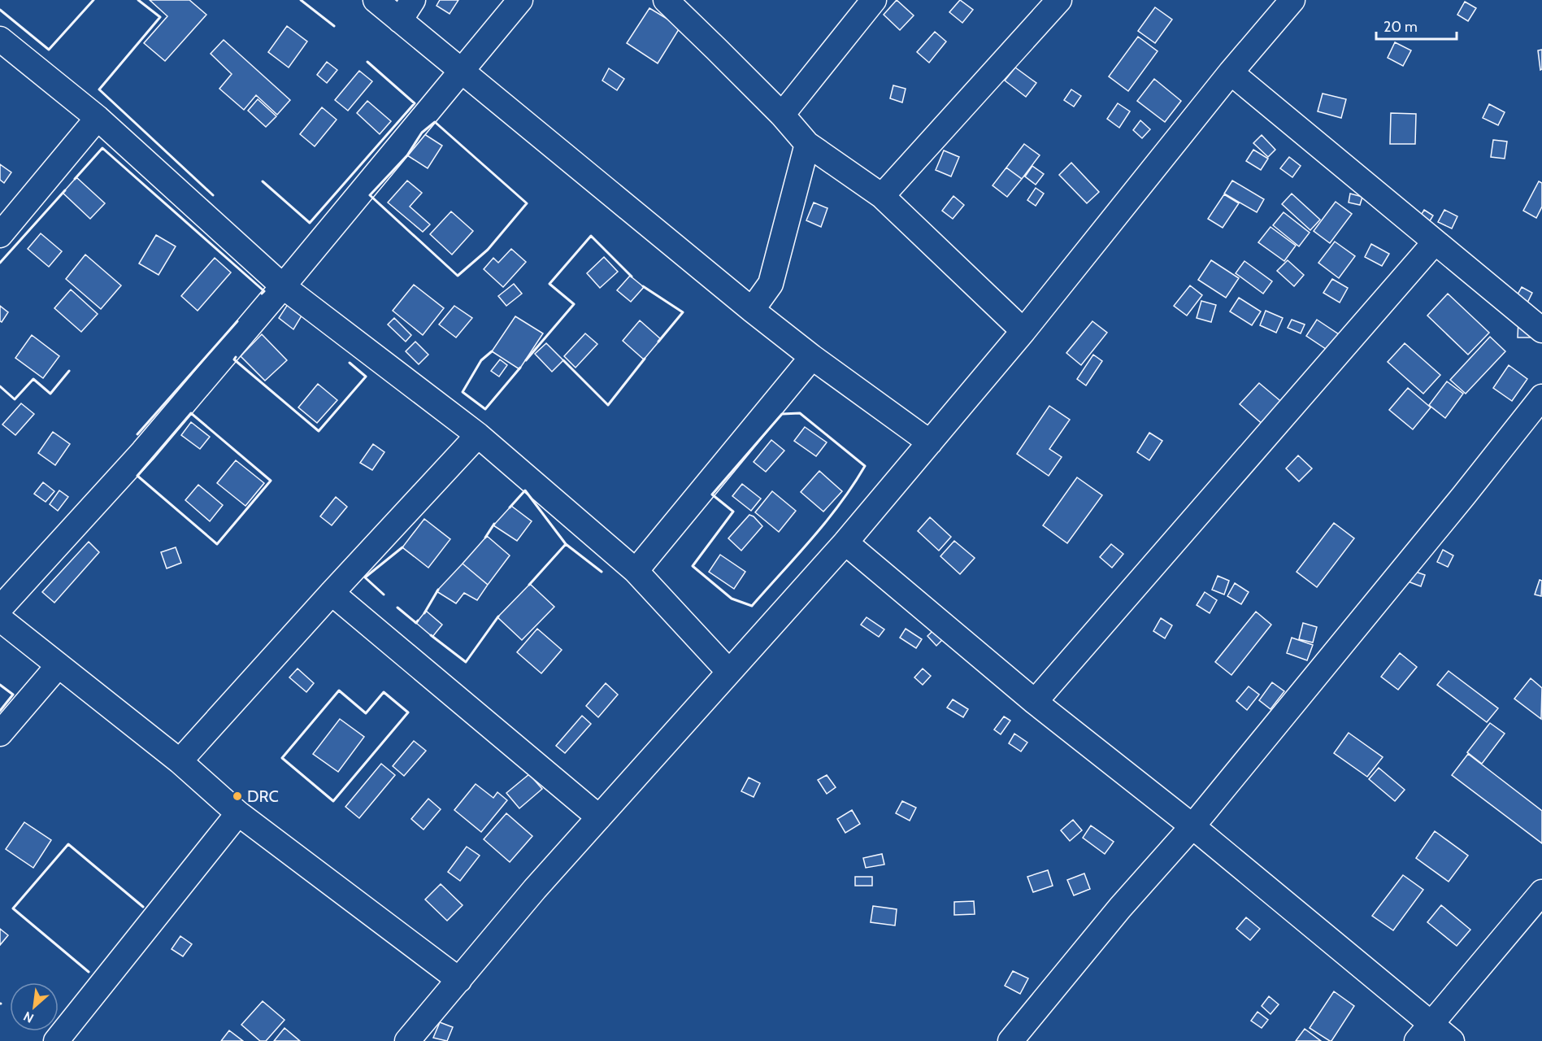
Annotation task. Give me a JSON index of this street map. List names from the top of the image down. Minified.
{"places":["DRC"],"scale_bar":"20 m","north":"bottom left"}
